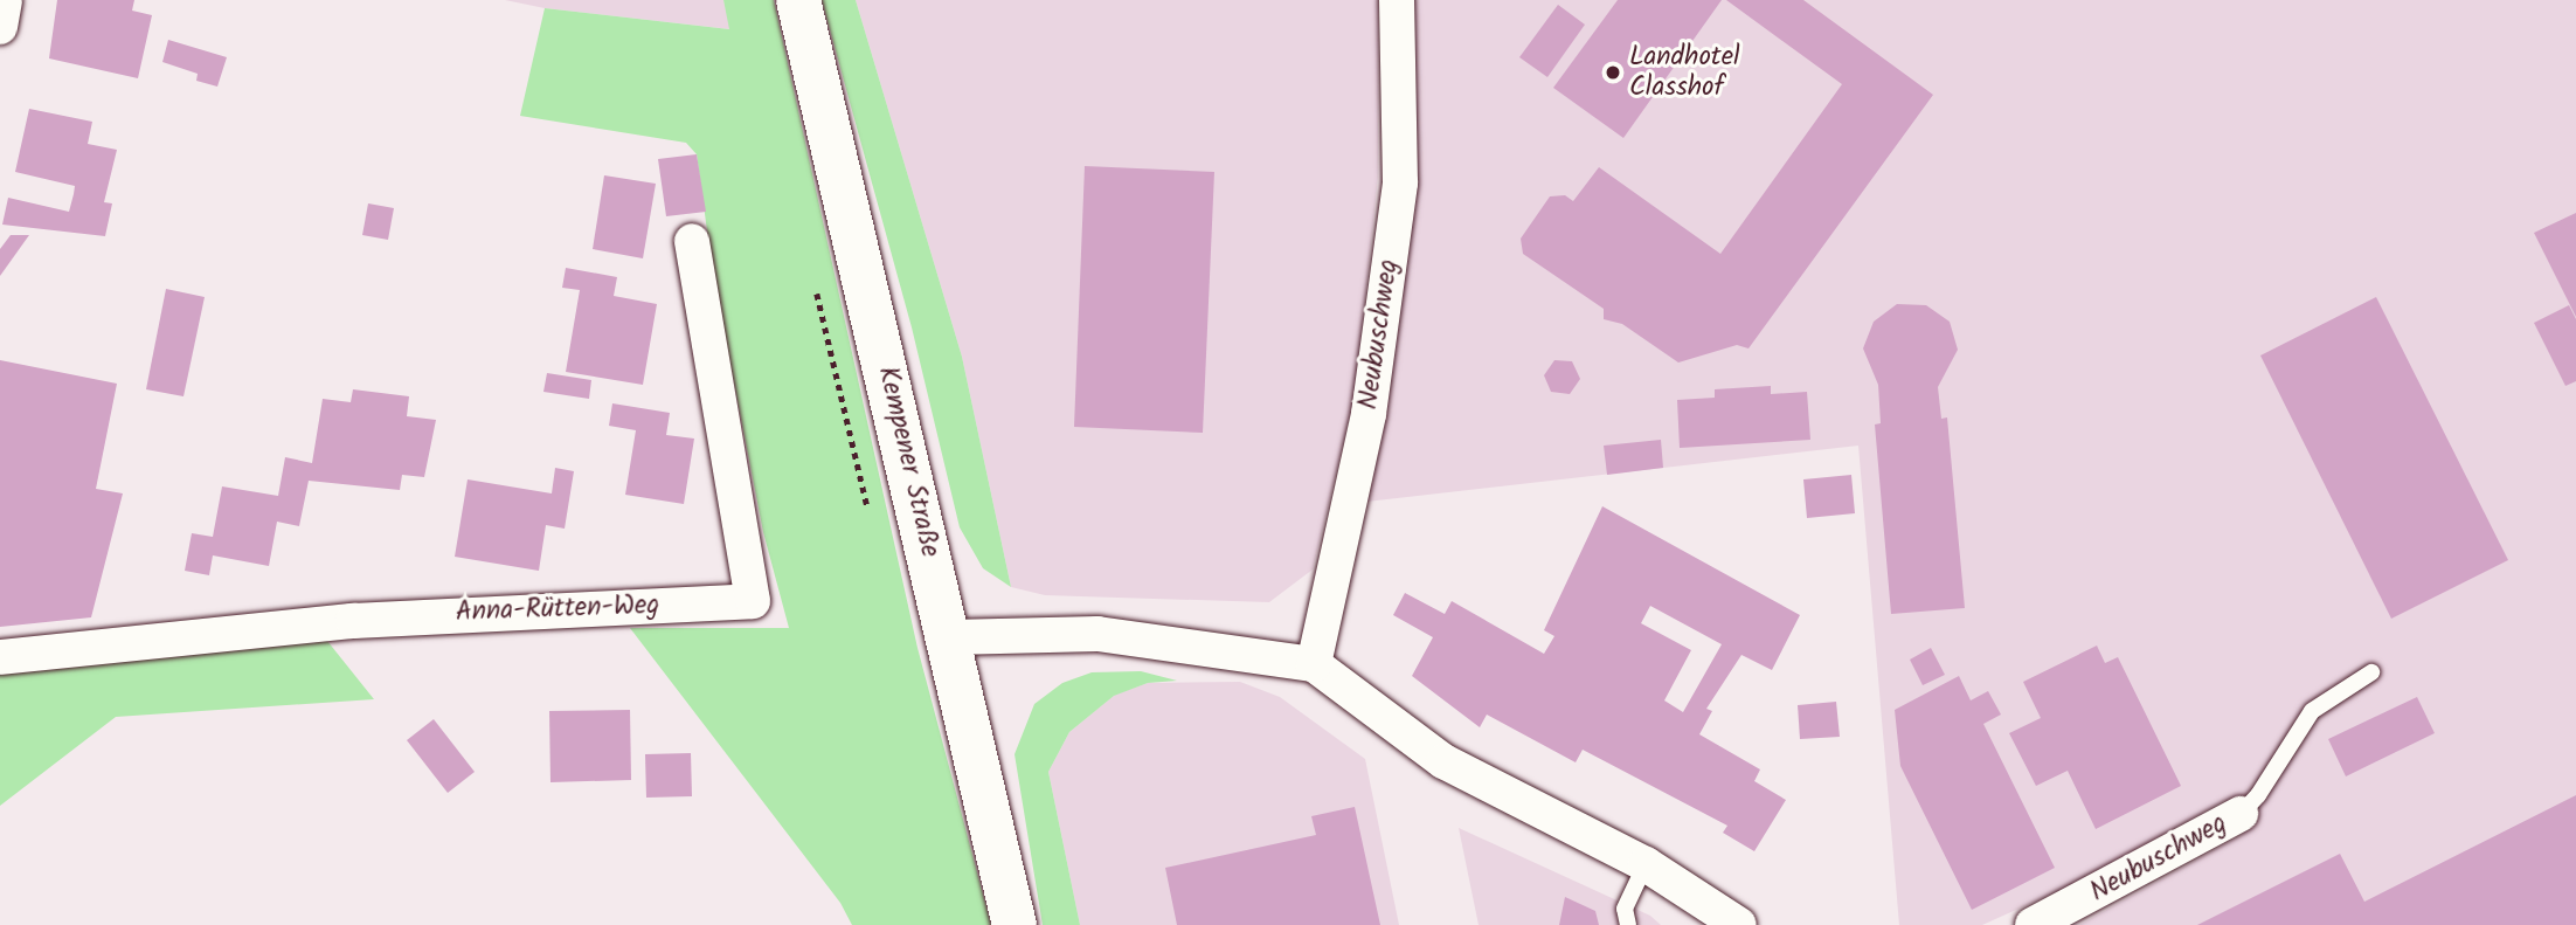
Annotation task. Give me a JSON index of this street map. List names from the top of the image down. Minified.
{"streets":{"main road":["Kempener Straße"],"street":["Neubuschweg","Anna-Rütten-Weg"]},"places":["Landhotel Classhof"]}
